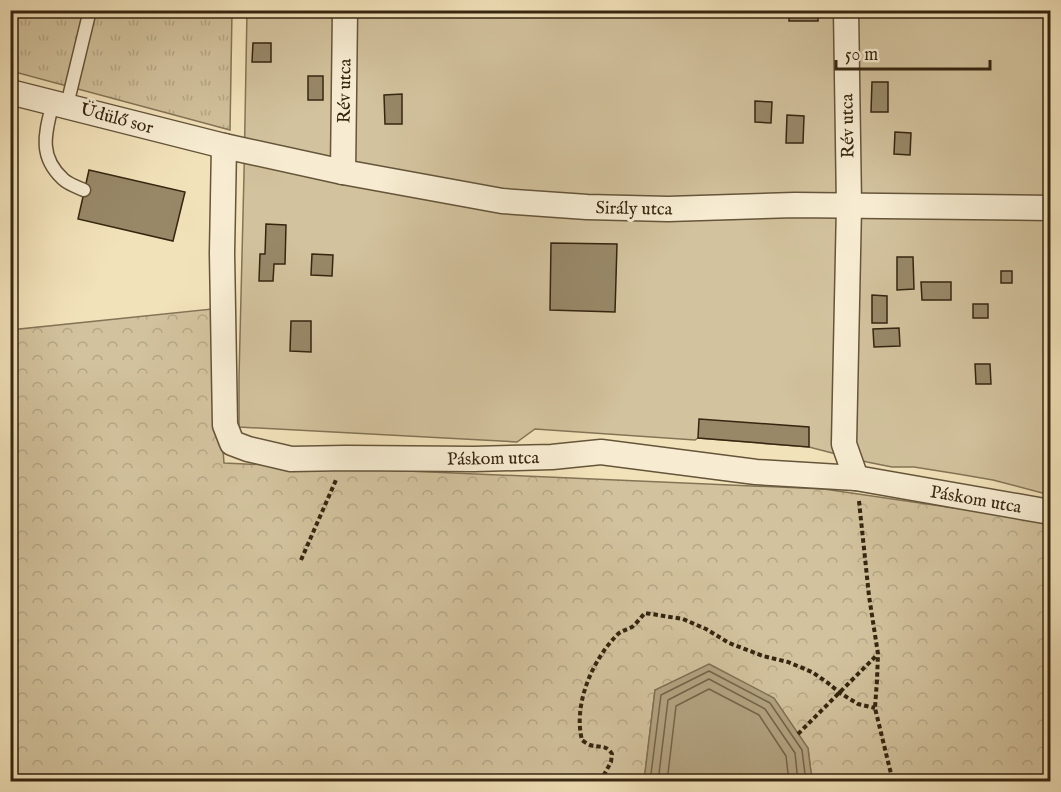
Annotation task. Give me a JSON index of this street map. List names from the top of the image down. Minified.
{"streets":{"street":["Rév utca","Üdülő sor","Sirály utca","Páskom utca"]},"crossings":[["Rév utca","Sirály utca"],["Rév utca","Páskom utca"],["Üdülő sor","Sirály utca"],["Üdülő sor","Páskom utca"],["Sirály utca","Páskom utca"]],"scale_bar":"50 m"}
